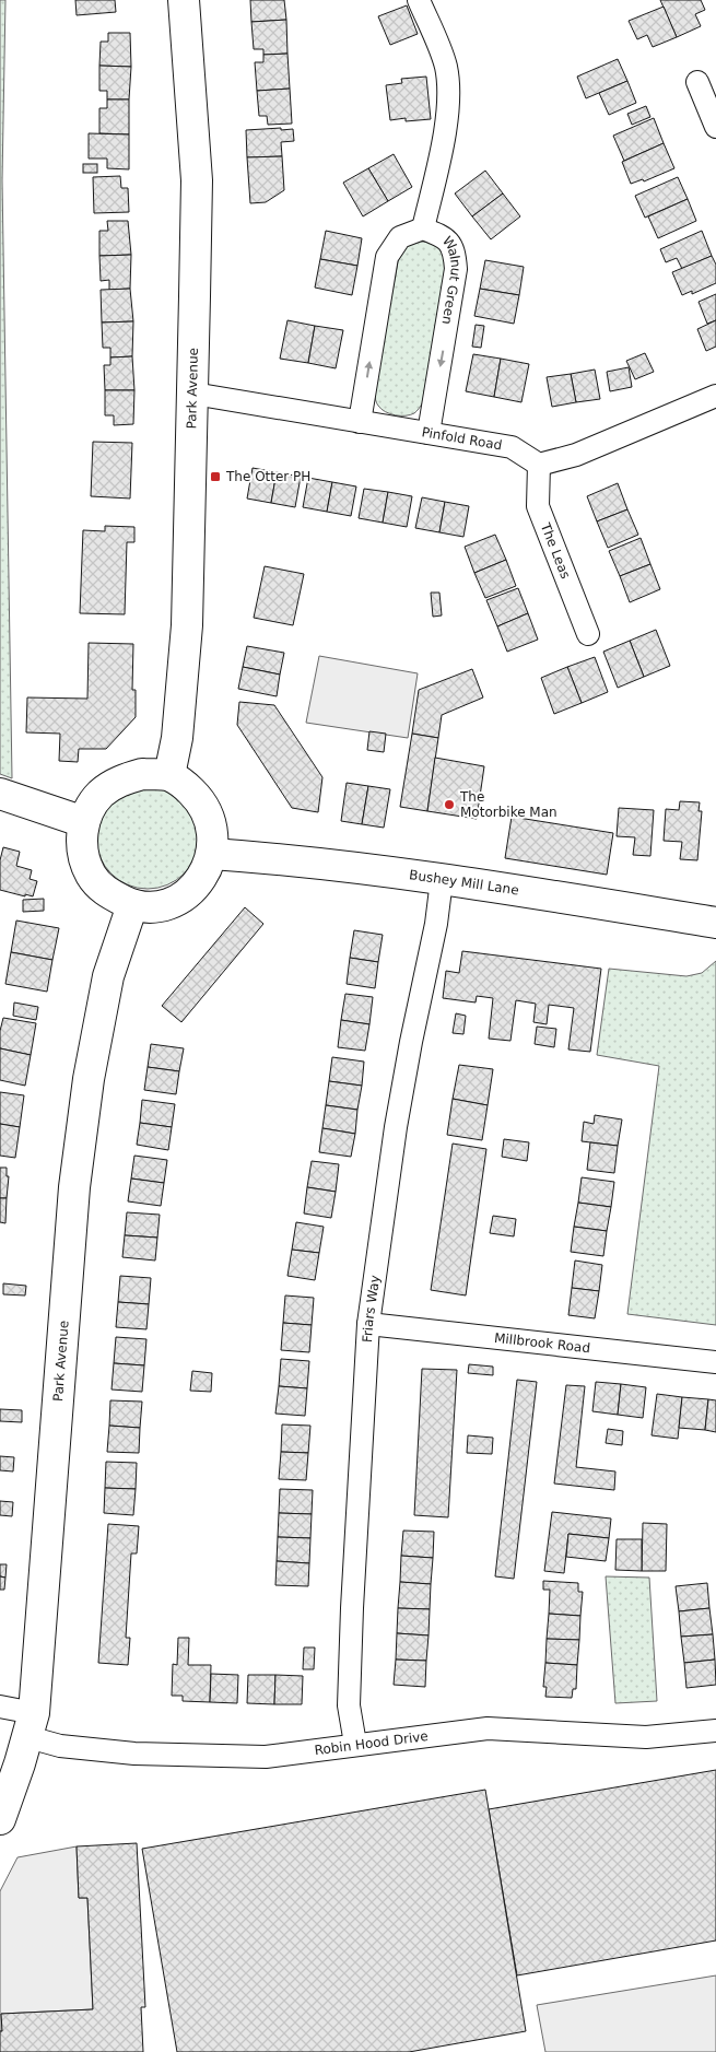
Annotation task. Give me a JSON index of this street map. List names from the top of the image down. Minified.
{"streets":{"street":["Walnut Green","Park Avenue","Pinfold Road","The Leas","Bushey Mill Lane","Friars Way","Millbrook Road","Robin Hood Drive"]},"crossings":[["Walnut Green","Pinfold Road"],["Park Avenue","Pinfold Road"],["Park Avenue","Bushey Mill Lane"],["Park Avenue","Robin Hood Drive"],["Pinfold Road","The Leas"],["Bushey Mill Lane","Friars Way"],["Friars Way","Millbrook Road"],["Friars Way","Robin Hood Drive"]],"places":{"transit":["The Otter PH"],"other":["The Motorbike Man"]}}
